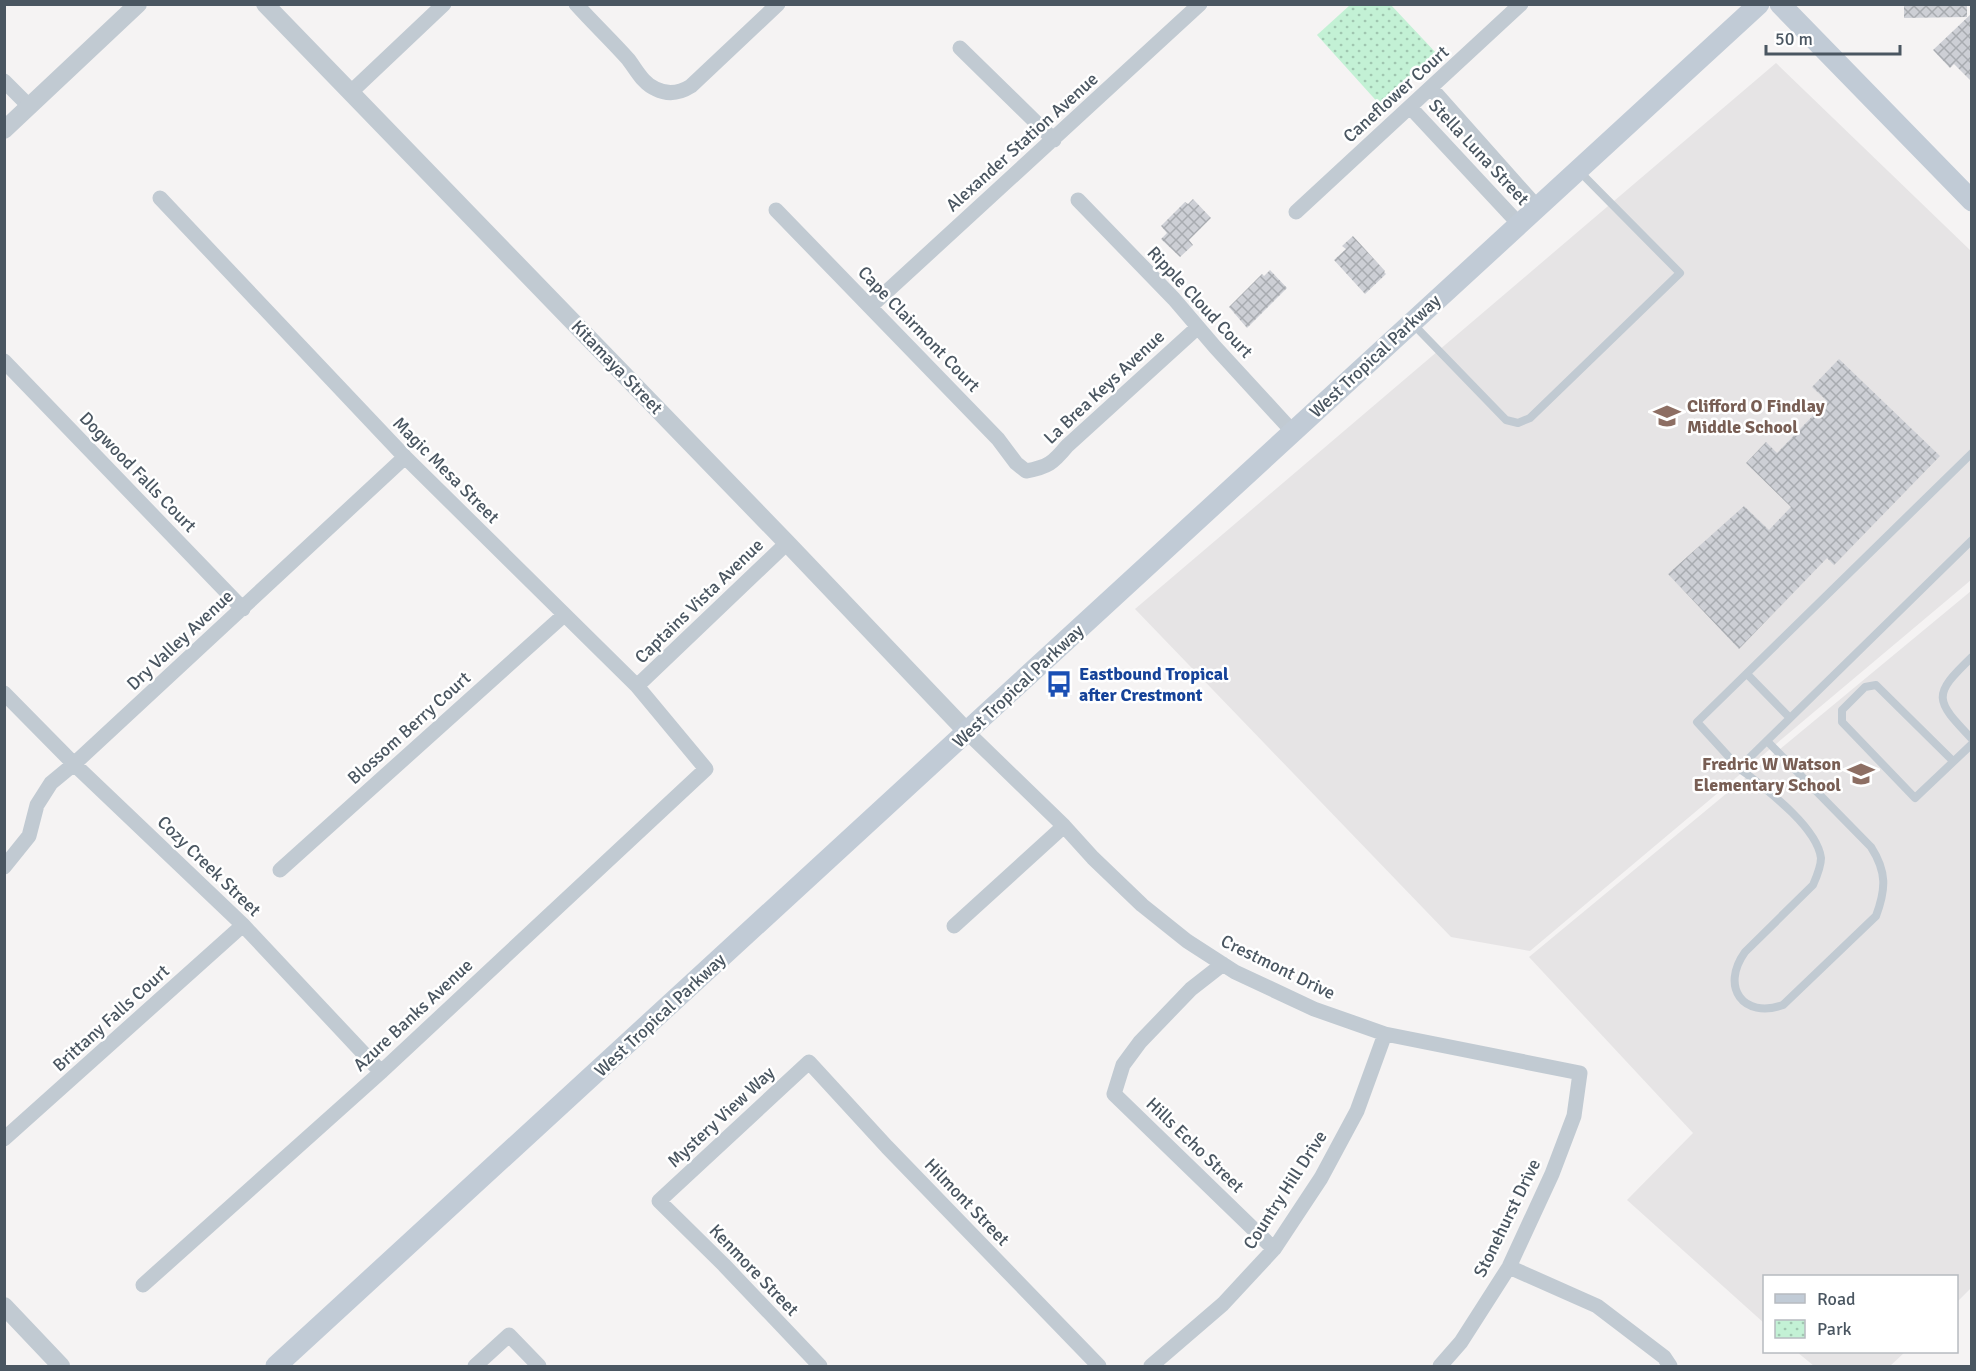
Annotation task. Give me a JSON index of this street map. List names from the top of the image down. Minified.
{"streets":{"main road":["West Tropical Parkway"],"street":["Caneflower Court","Alexander Station Avenue","Stella Luna Street","Ripple Cloud Court","Cape Clairmont Court","Kitamaya Street","La Brea Keys Avenue","Magic Mesa Street","Dogwood Falls Court","Captains Vista Avenue","Dry Valley Avenue","Blossom Berry Court","Cozy Creek Street","Crestmont Drive","Azure Banks Avenue","Brittany Falls Court","Mystery View Way","Hills Echo Street","Country Hill Drive","Hilmont Street","Stonehurst Drive","Kenmore Street"]},"crossings":[["Caneflower Court","Stella Luna Street"],["Alexander Station Avenue","Cape Clairmont Court"],["Stella Luna Street","West Tropical Parkway"],["Ripple Cloud Court","West Tropical Parkway"],["Ripple Cloud Court","La Brea Keys Avenue"],["Cape Clairmont Court","La Brea Keys Avenue"],["West Tropical Parkway","Kitamaya Street"],["West Tropical Parkway","Crestmont Drive"],["Kitamaya Street","Captains Vista Avenue"],["Kitamaya Street","Crestmont Drive"],["Magic Mesa Street","Captains Vista Avenue"],["Magic Mesa Street","Dry Valley Avenue"],["Magic Mesa Street","Blossom Berry Court"],["Magic Mesa Street","Azure Banks Avenue"],["Dogwood Falls Court","Dry Valley Avenue"],["Dry Valley Avenue","Cozy Creek Street"],["Cozy Creek Street","Azure Banks Avenue"],["Cozy Creek Street","Brittany Falls Court"],["Crestmont Drive","Hills Echo Street"],["Crestmont Drive","Country Hill Drive"],["Crestmont Drive","Stonehurst Drive"],["Mystery View Way","Hilmont Street"],["Mystery View Way","Kenmore Street"],["Hills Echo Street","Country Hill Drive"]],"places":{"school or university":["Clifford O Findlay Middle School","Fredric W Watson Elementary School"],"bus stop":["Eastbound Tropical after Crestmont"]},"legend":["Road","Park"],"scale_bar":"50 m"}
